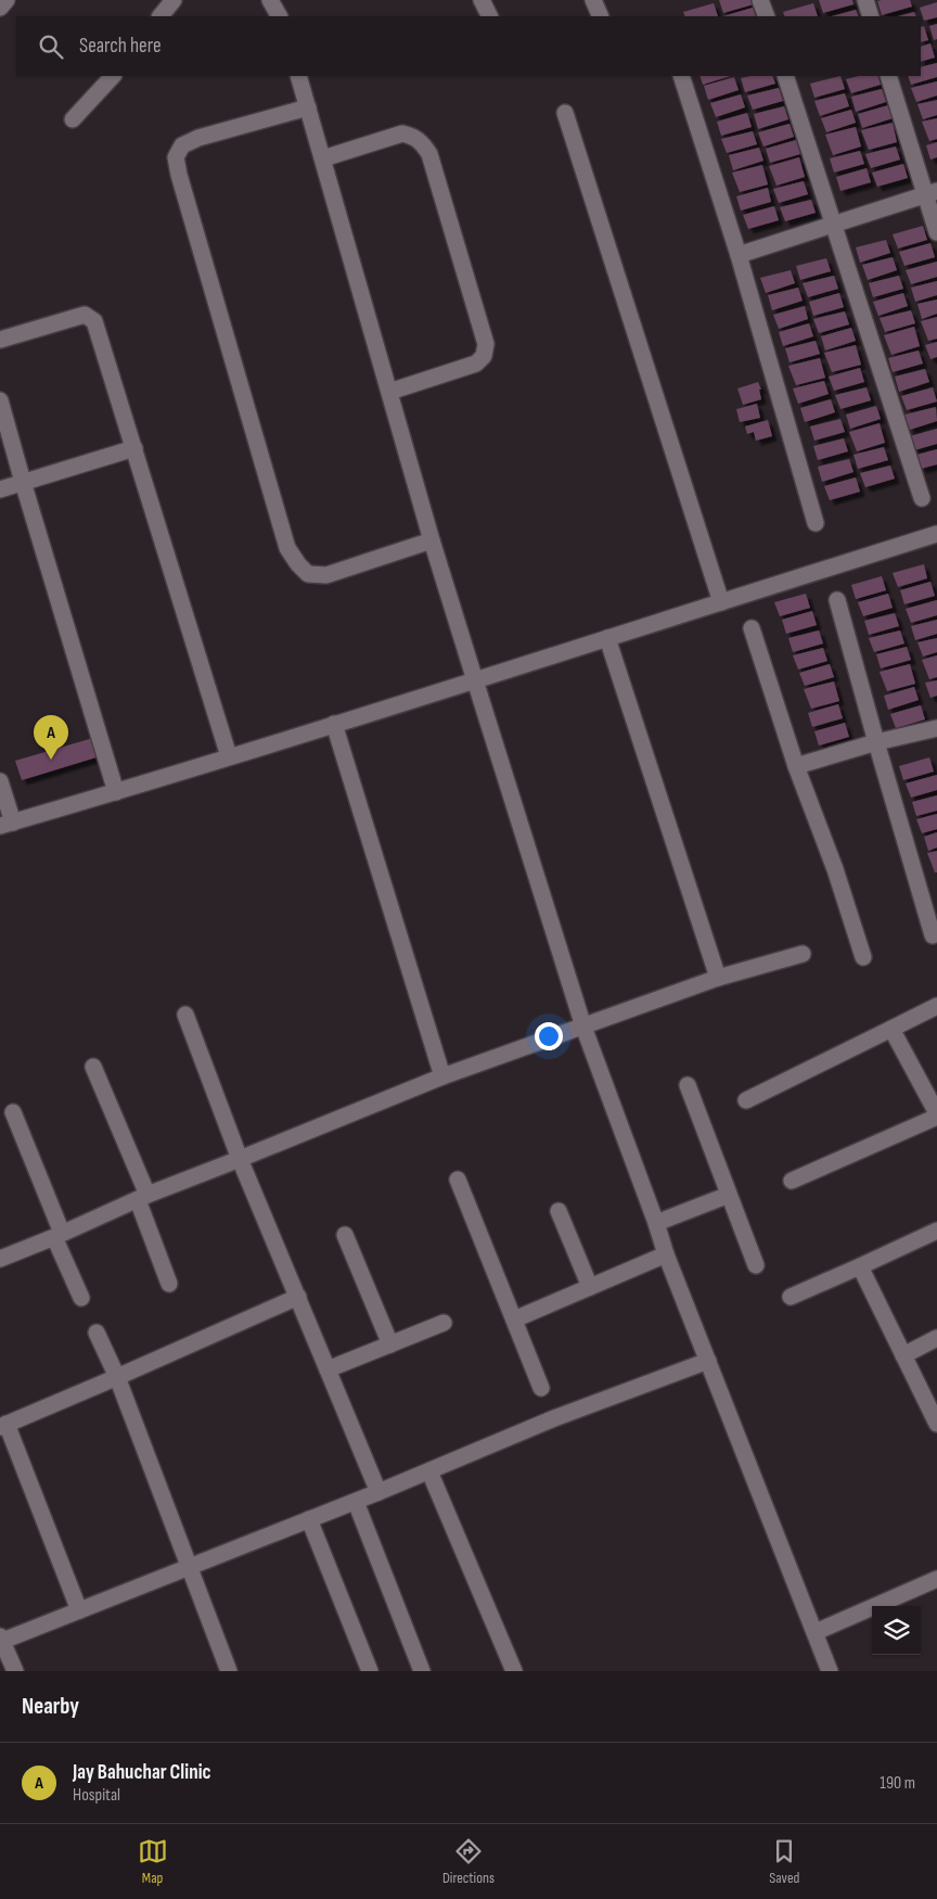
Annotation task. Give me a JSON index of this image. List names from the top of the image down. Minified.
{"page":{"search":"Search here","pins":"A","heading":"Nearby","list":[{"mark":"A","name":"Jay Bahuchar Clinic","note":"Hospital","value":"190 m"}],"nav":["Map","Directions","Saved"]}}
